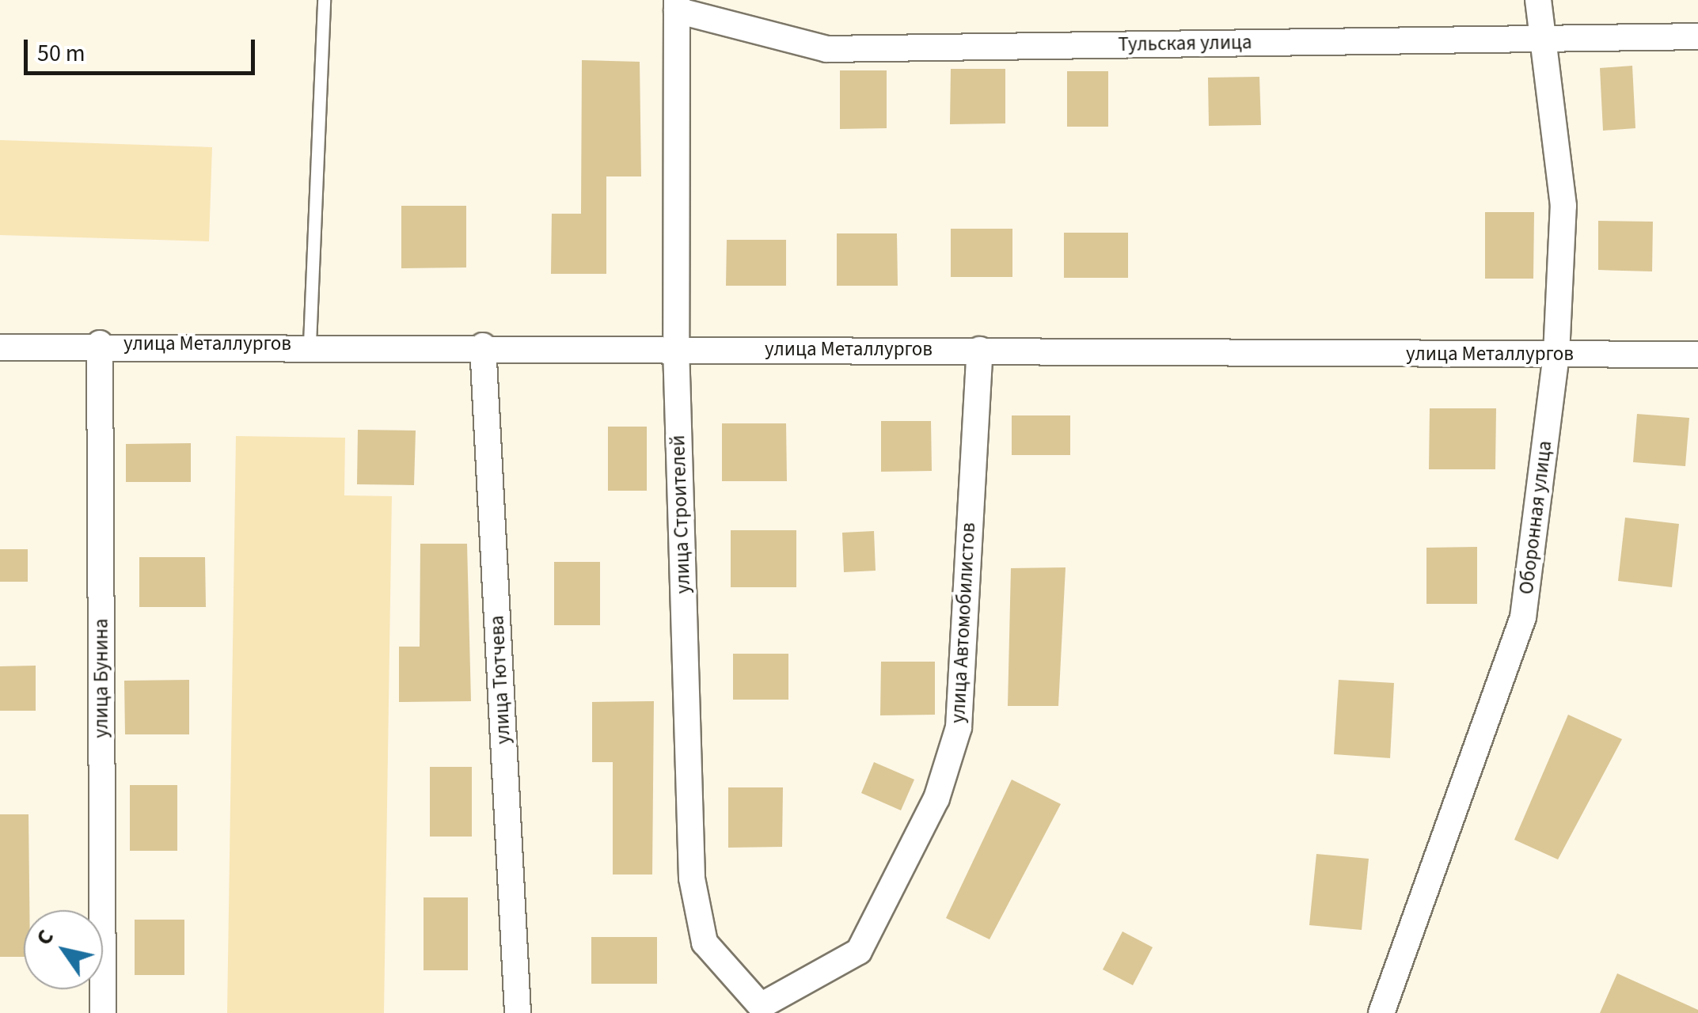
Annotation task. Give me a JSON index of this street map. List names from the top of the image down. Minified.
{"streets":{"street":["Тульская улица","улица Металлургов","улица Строителей","Оборонная улица","улица Автомобилистов","улица Бунина","улица Тютчева"]},"crossings":[["Тульская улица","улица Строителей"],["Тульская улица","Оборонная улица"],["улица Металлургов","улица Строителей"],["улица Металлургов","Оборонная улица"],["улица Металлургов","улица Автомобилистов"],["улица Металлургов","улица Бунина"],["улица Металлургов","улица Тютчева"],["улица Строителей","улица Автомобилистов"]],"scale_bar":"50 m","north":"top left"}
